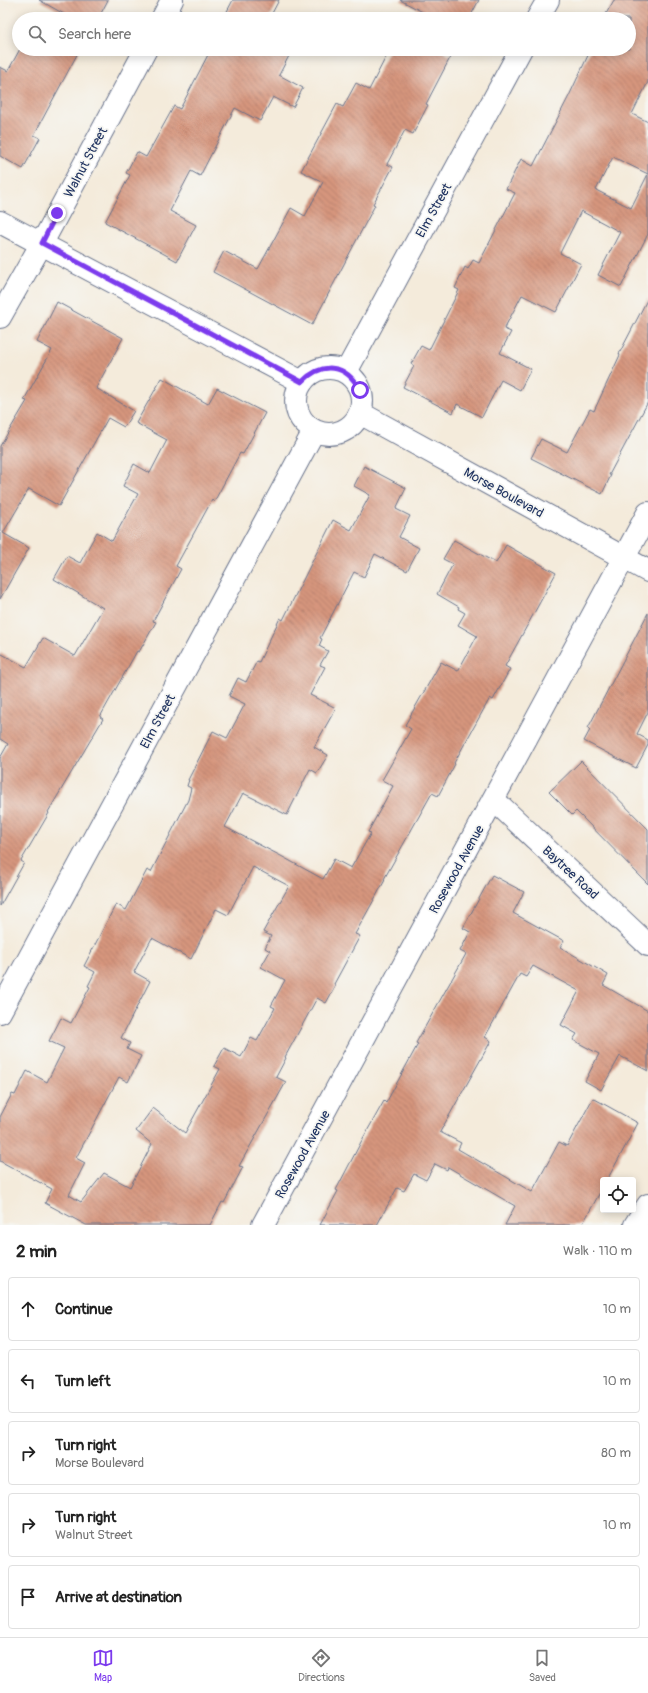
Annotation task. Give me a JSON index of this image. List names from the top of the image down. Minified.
{"streets":{"street":["Walnut Street","Elm Street","Morse Boulevard","Rosewood Avenue","Baytree Road"]},"crossings":[["Elm Street","Morse Boulevard"],["Morse Boulevard","Rosewood Avenue"],["Rosewood Avenue","Baytree Road"]],"page":{"search":"Search here","heading":["2 min","Walk · 110 m"],"list":[["Continue","10 m"],["Turn left","10 m"],["Turn right","Morse Boulevard","80 m"],["Turn right","Walnut Street","10 m"],"Arrive at destination"],"nav":["Map","Directions","Saved"]}}
